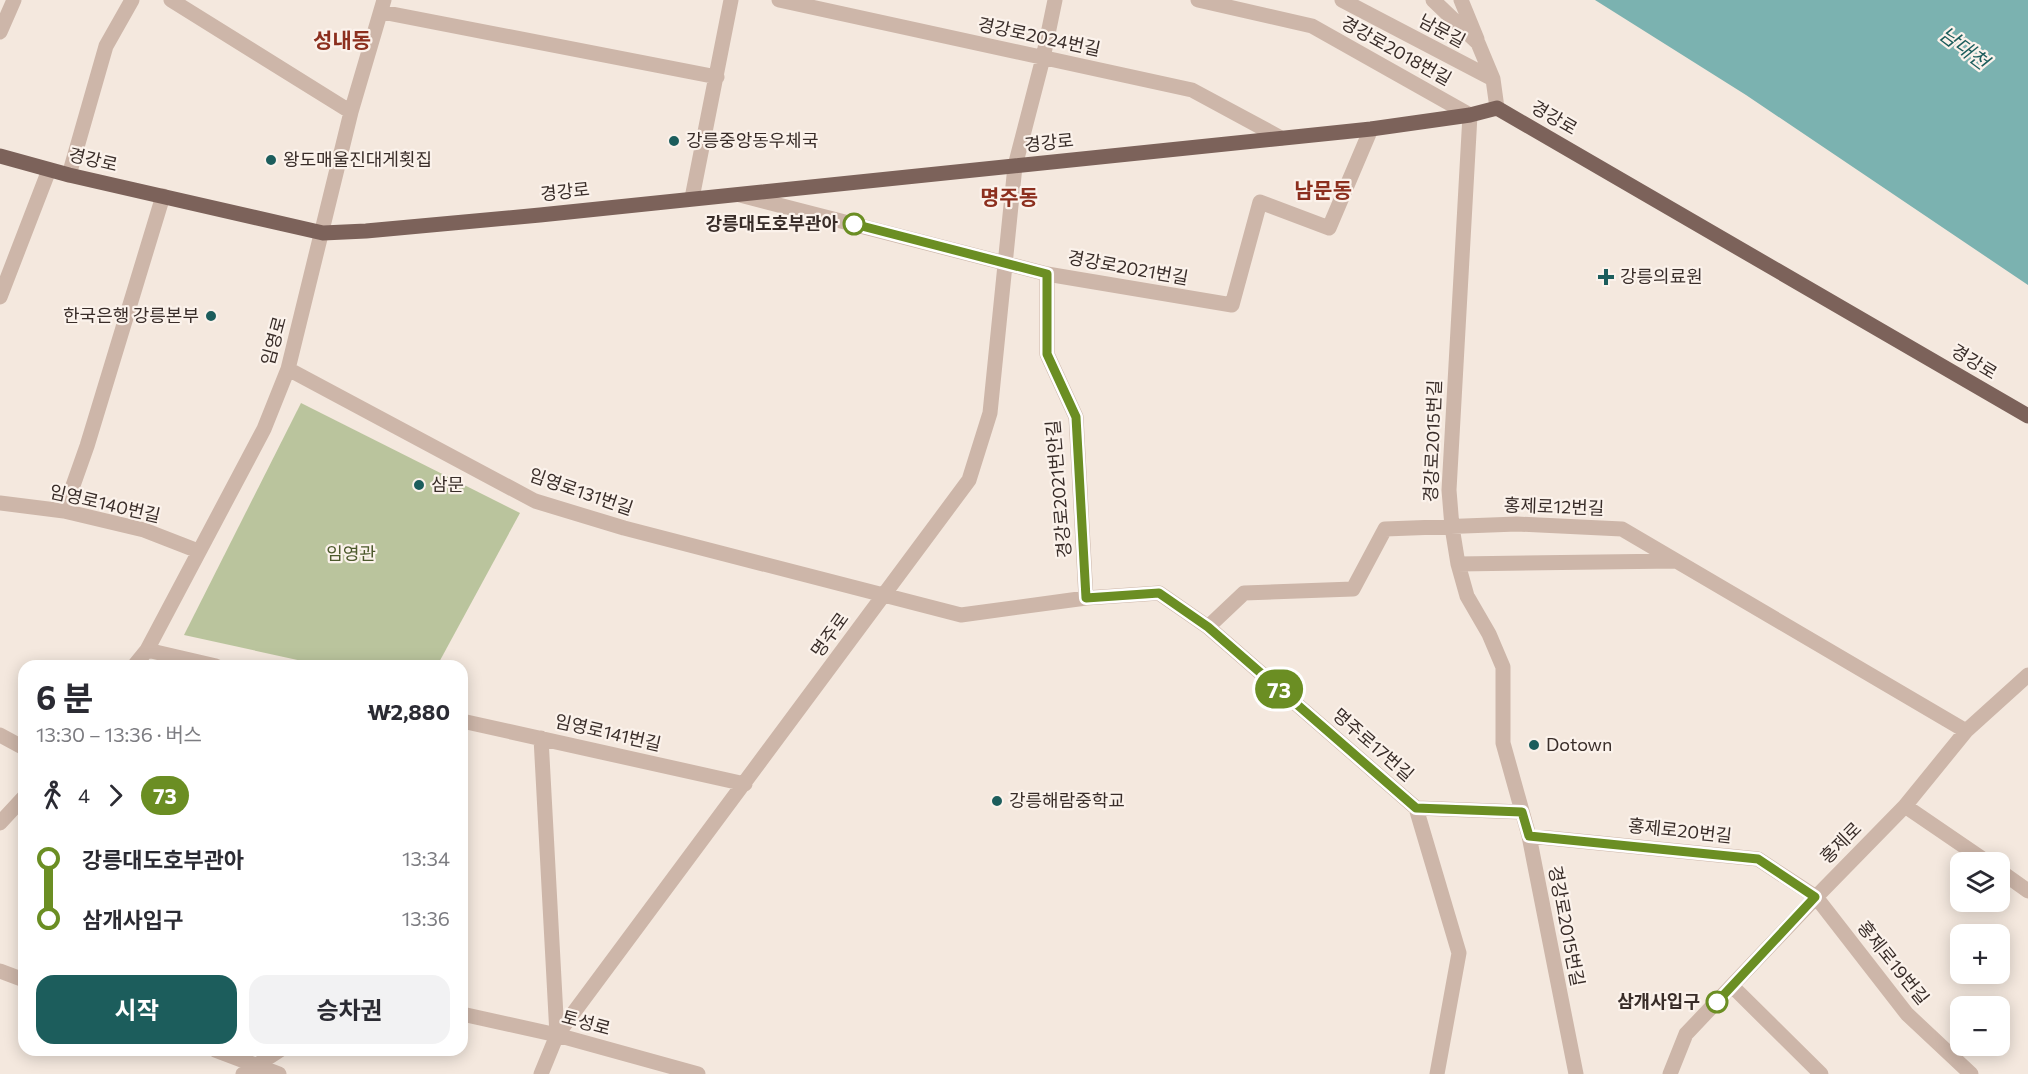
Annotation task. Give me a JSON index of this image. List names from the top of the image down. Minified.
{"streets":{"main road":["경강로"],"street":["남문길","경강로2024번길","경강로2018번길","경강로2021번길","임영로","경강로2015번길","경강로2021번안길","임영로131번길","임영로140번길","홍제로12번길","명주로","임영로141번길","명주로17번길","홍제로20번길","홍제로","홍제로19번길","토성로"]},"crossings":[["경강로2024번길","경강로"],["경강로2024번길","명주로"],["경강로2018번길","경강로"],["경강로2018번길","경강로2015번길"],["경강로","경강로2021번길"],["경강로","임영로"],["경강로","경강로2015번길"],["경강로","명주로"],["경강로2021번길","경강로2021번안길"],["경강로2021번길","명주로"],["임영로","임영로131번길"],["임영로","임영로140번길"],["경강로2015번길","홍제로12번길"],["경강로2015번길","명주로17번길"],["경강로2015번길","홍제로20번길"],["경강로2021번안길","명주로17번길"],["임영로131번길","명주로"],["임영로131번길","명주로17번길"],["홍제로12번길","명주로17번길"],["홍제로12번길","홍제로"],["명주로","임영로141번길"],["명주로","명주로17번길"],["명주로","토성로"],["홍제로20번길","홍제로"],["홍제로20번길","홍제로19번길"],["홍제로","홍제로19번길"]],"districts":["성내동","남문동","명주동"],"water":["남대천"],"parks":["임영관"],"places":{"other":["강릉중앙동우체국","왕도매울진대게횟집","강릉대도호부관아","한국은행 강릉본부","삼문","Dotown","강릉해람중학교","삼개사입구"],"health":["강릉의료원"]},"lines":["bus line 73"],"page":{"on_map":"73","heading":["6 분","13:30 – 13:36 · 버스","₩2,880"],"legs":["4","73"],"list":[{"name":"강릉대도호부관아","value":"13:34"},{"name":"삼개사입구","value":"13:36"}],"map_buttons":["+","−"],"buttons":["시작","승차권"]}}
